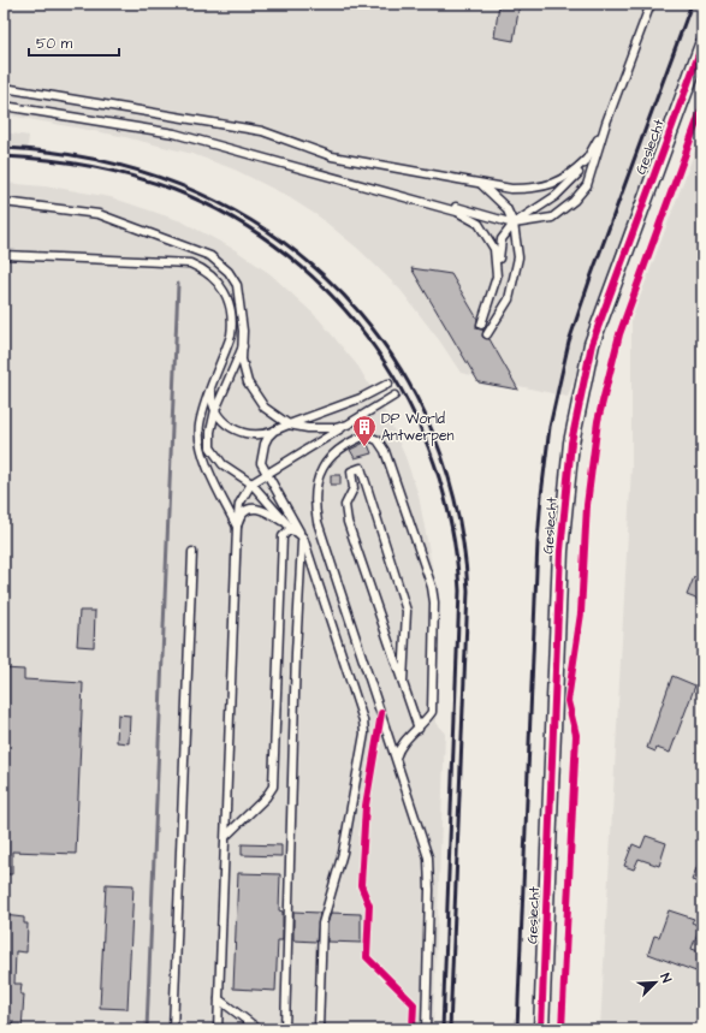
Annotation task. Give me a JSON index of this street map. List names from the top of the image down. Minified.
{"streets":{"street":["Geslecht"]},"places":{"building":["DP World Antwerpen"]},"scale_bar":"50 m","north":"top right"}
